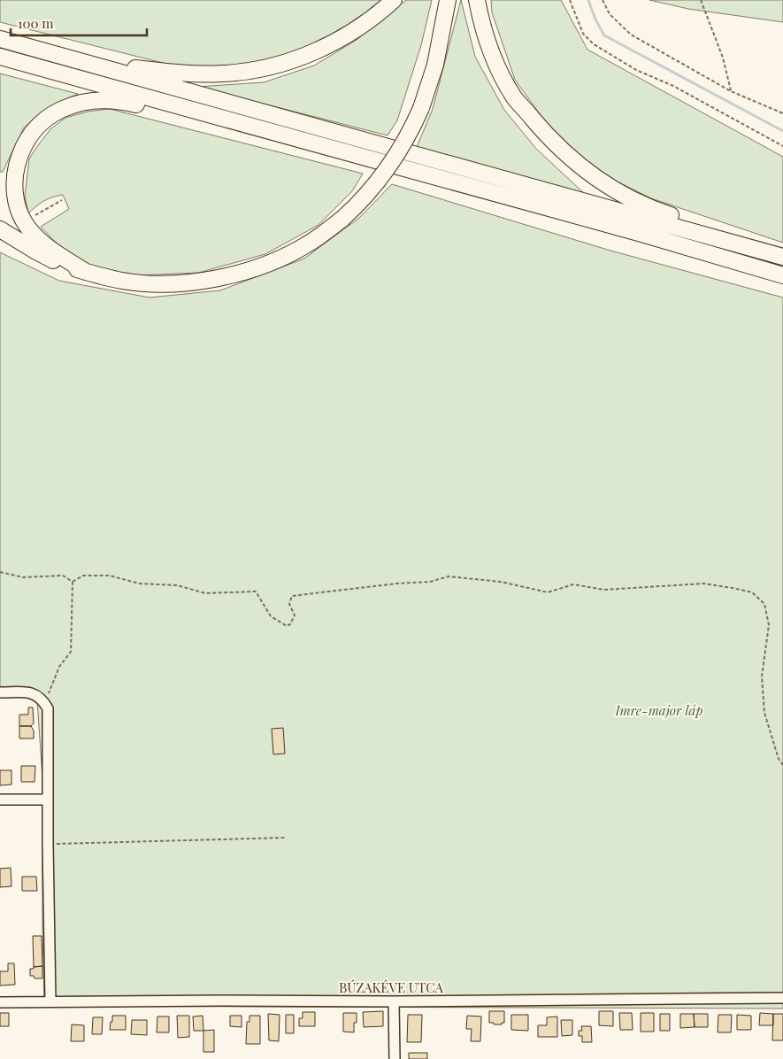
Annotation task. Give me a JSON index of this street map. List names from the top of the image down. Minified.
{"streets":{"street":["BÚZAKÉVE UTCA"]},"parks":["Imre-major láp"],"scale_bar":"100 m"}
